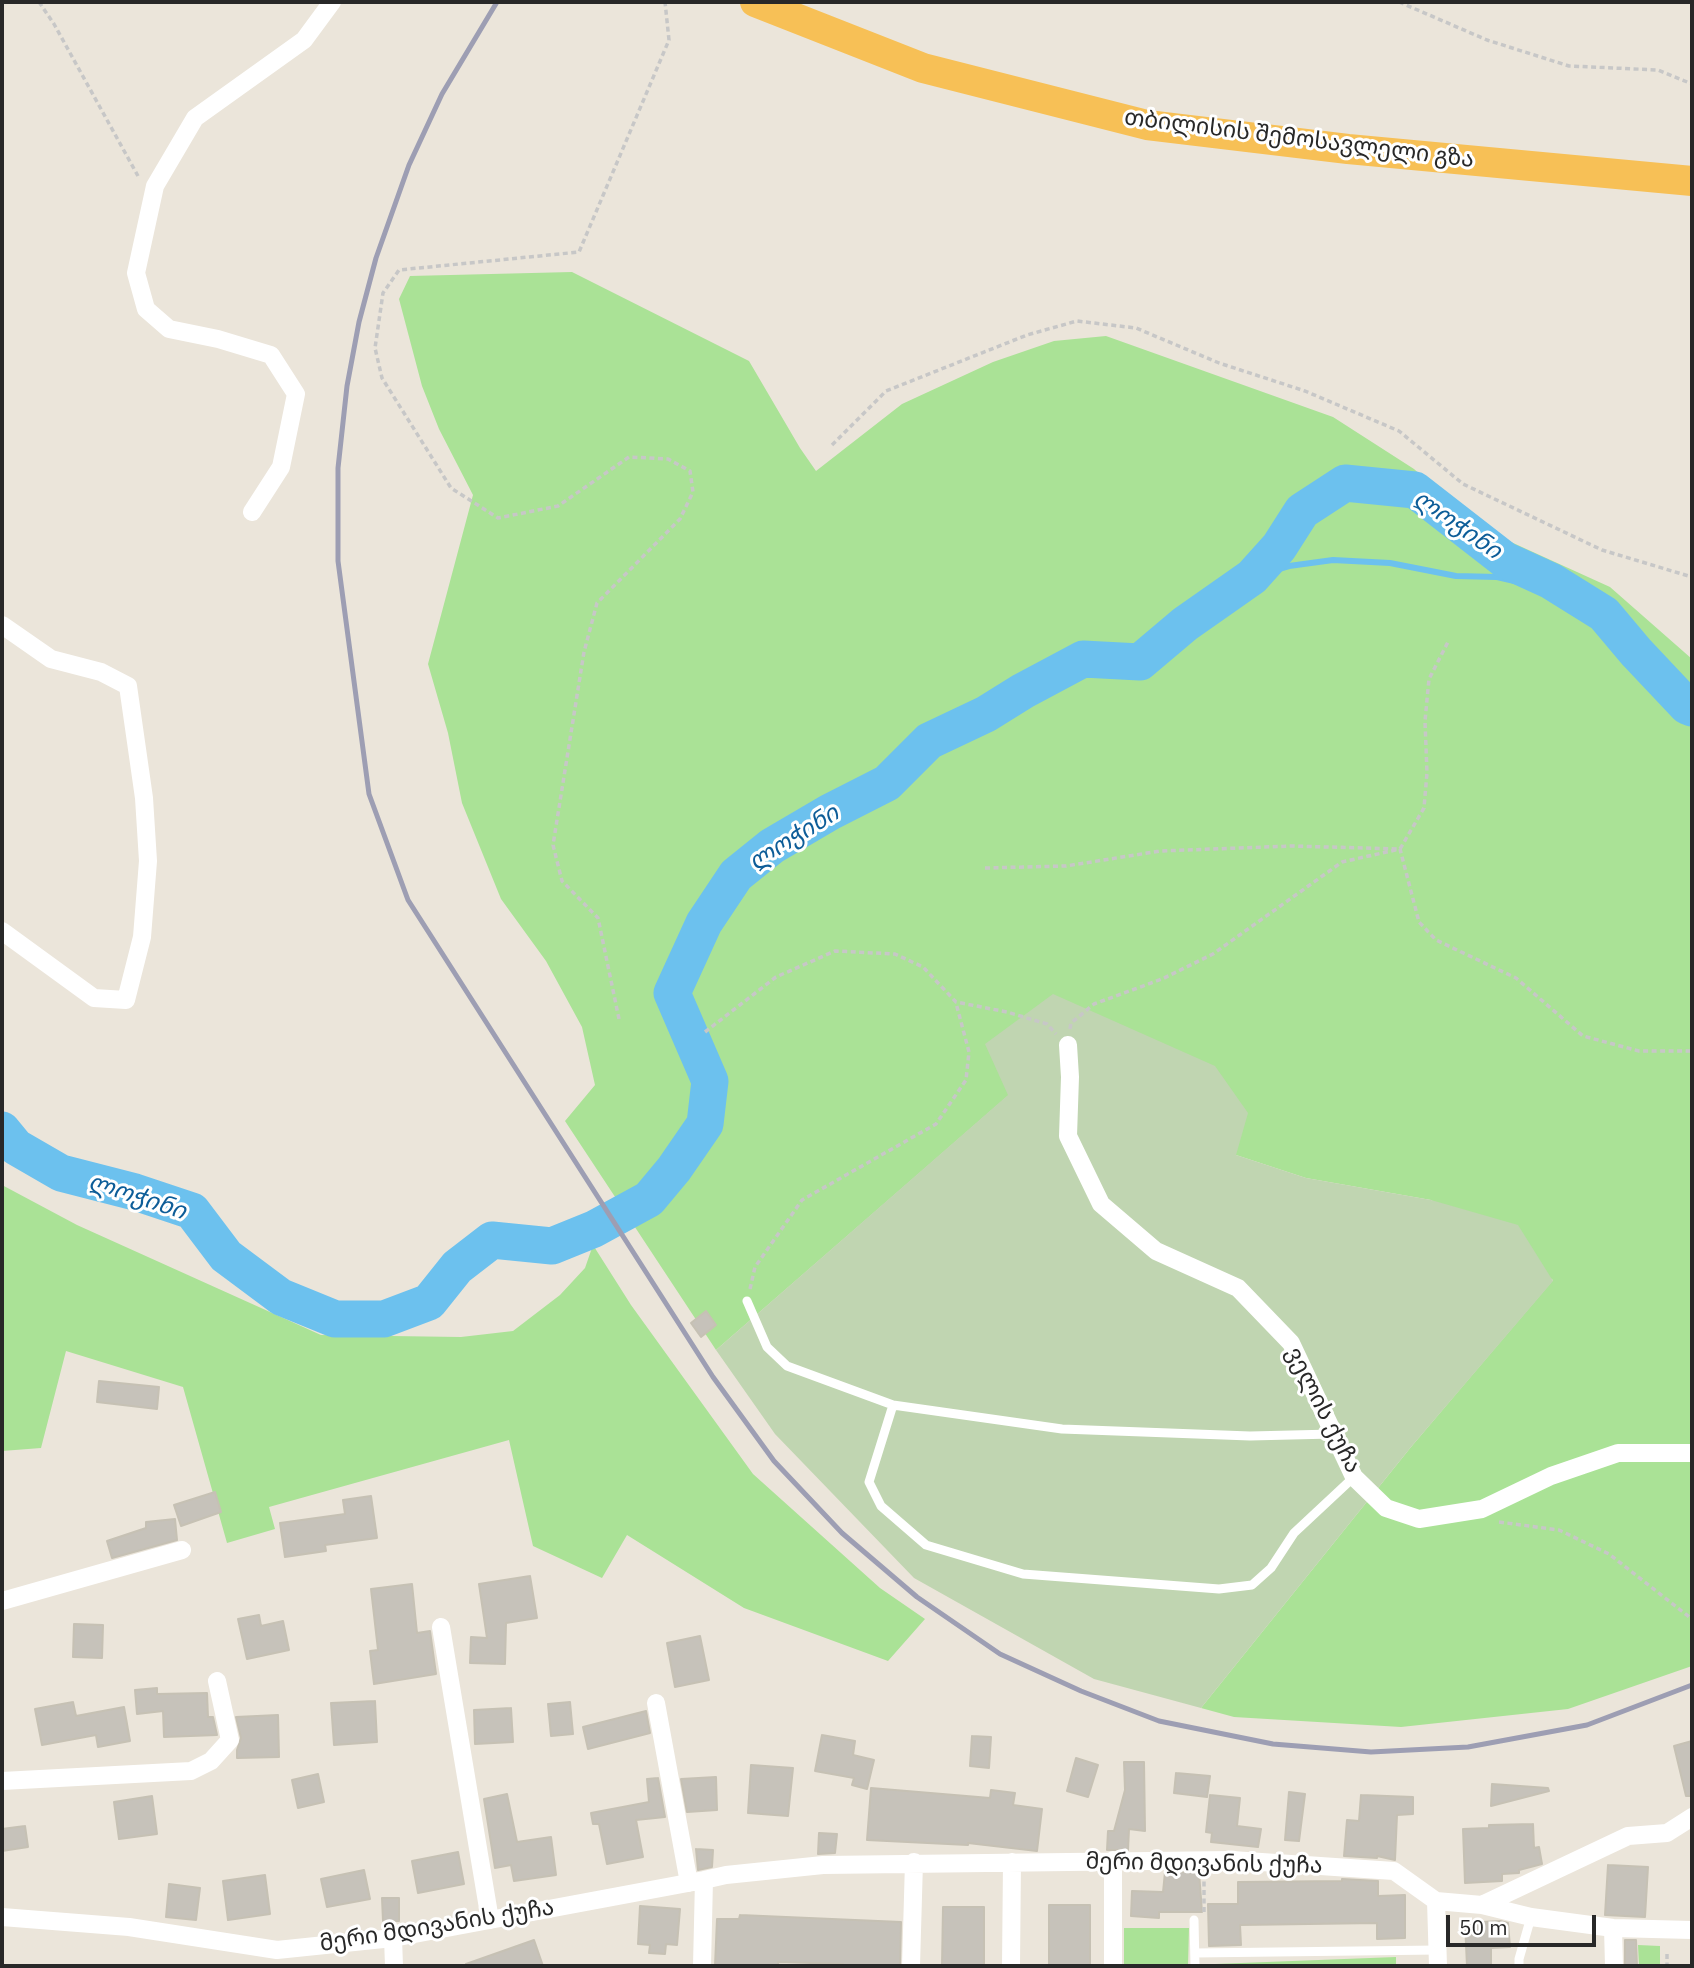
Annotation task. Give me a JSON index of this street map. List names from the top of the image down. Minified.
{"streets":{"highway":["თბილისის შემოსავლელი გზა"],"street":["ველის ქუჩა","მერი მდივანის ქუჩა"]},"water":["ლოჭინი"],"scale_bar":"50 m"}
